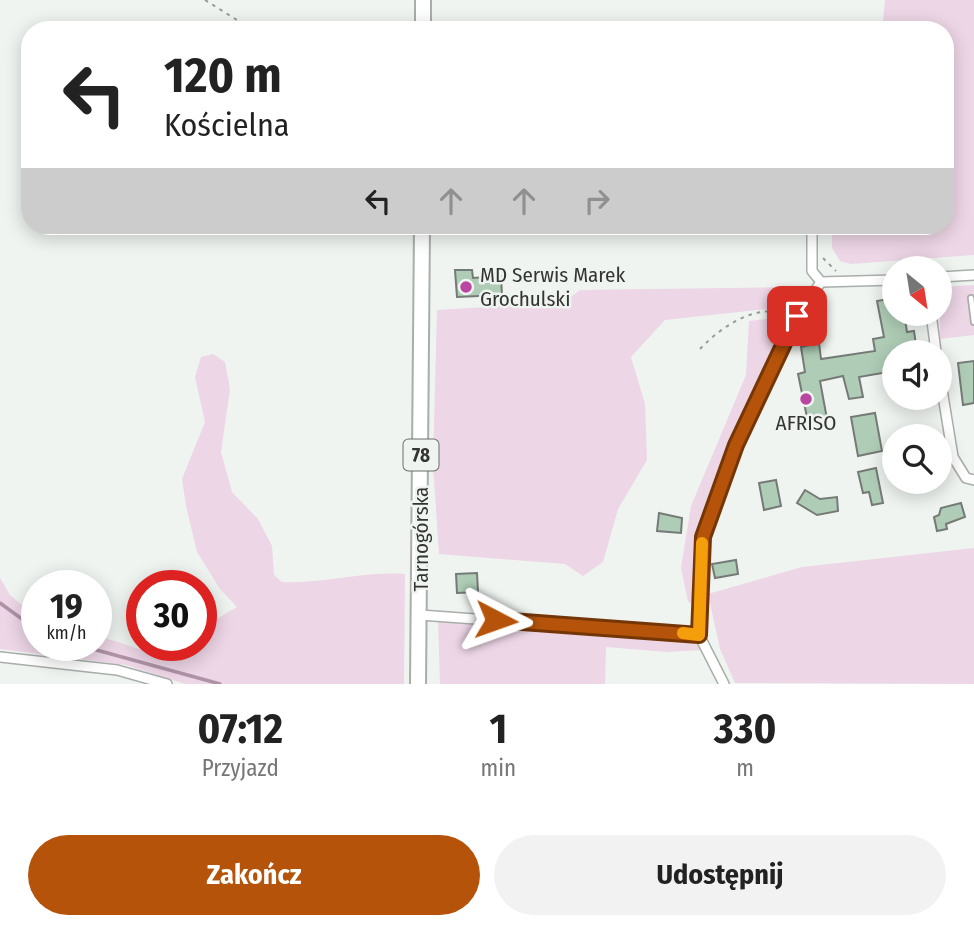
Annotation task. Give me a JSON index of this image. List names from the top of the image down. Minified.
{"streets":{"main road":["78","Tarnogórska"]},"places":["MD Serwis Marek Grochulski","AFRISO"],"north":"bottom right","page":{"turn":["120 m","Kościelna"],"speed":"19 km/h","limit":"30","eta":["07:12","Przyjazd","1","min","330","m"],"buttons":["Zakończ","Udostępnij"]}}
